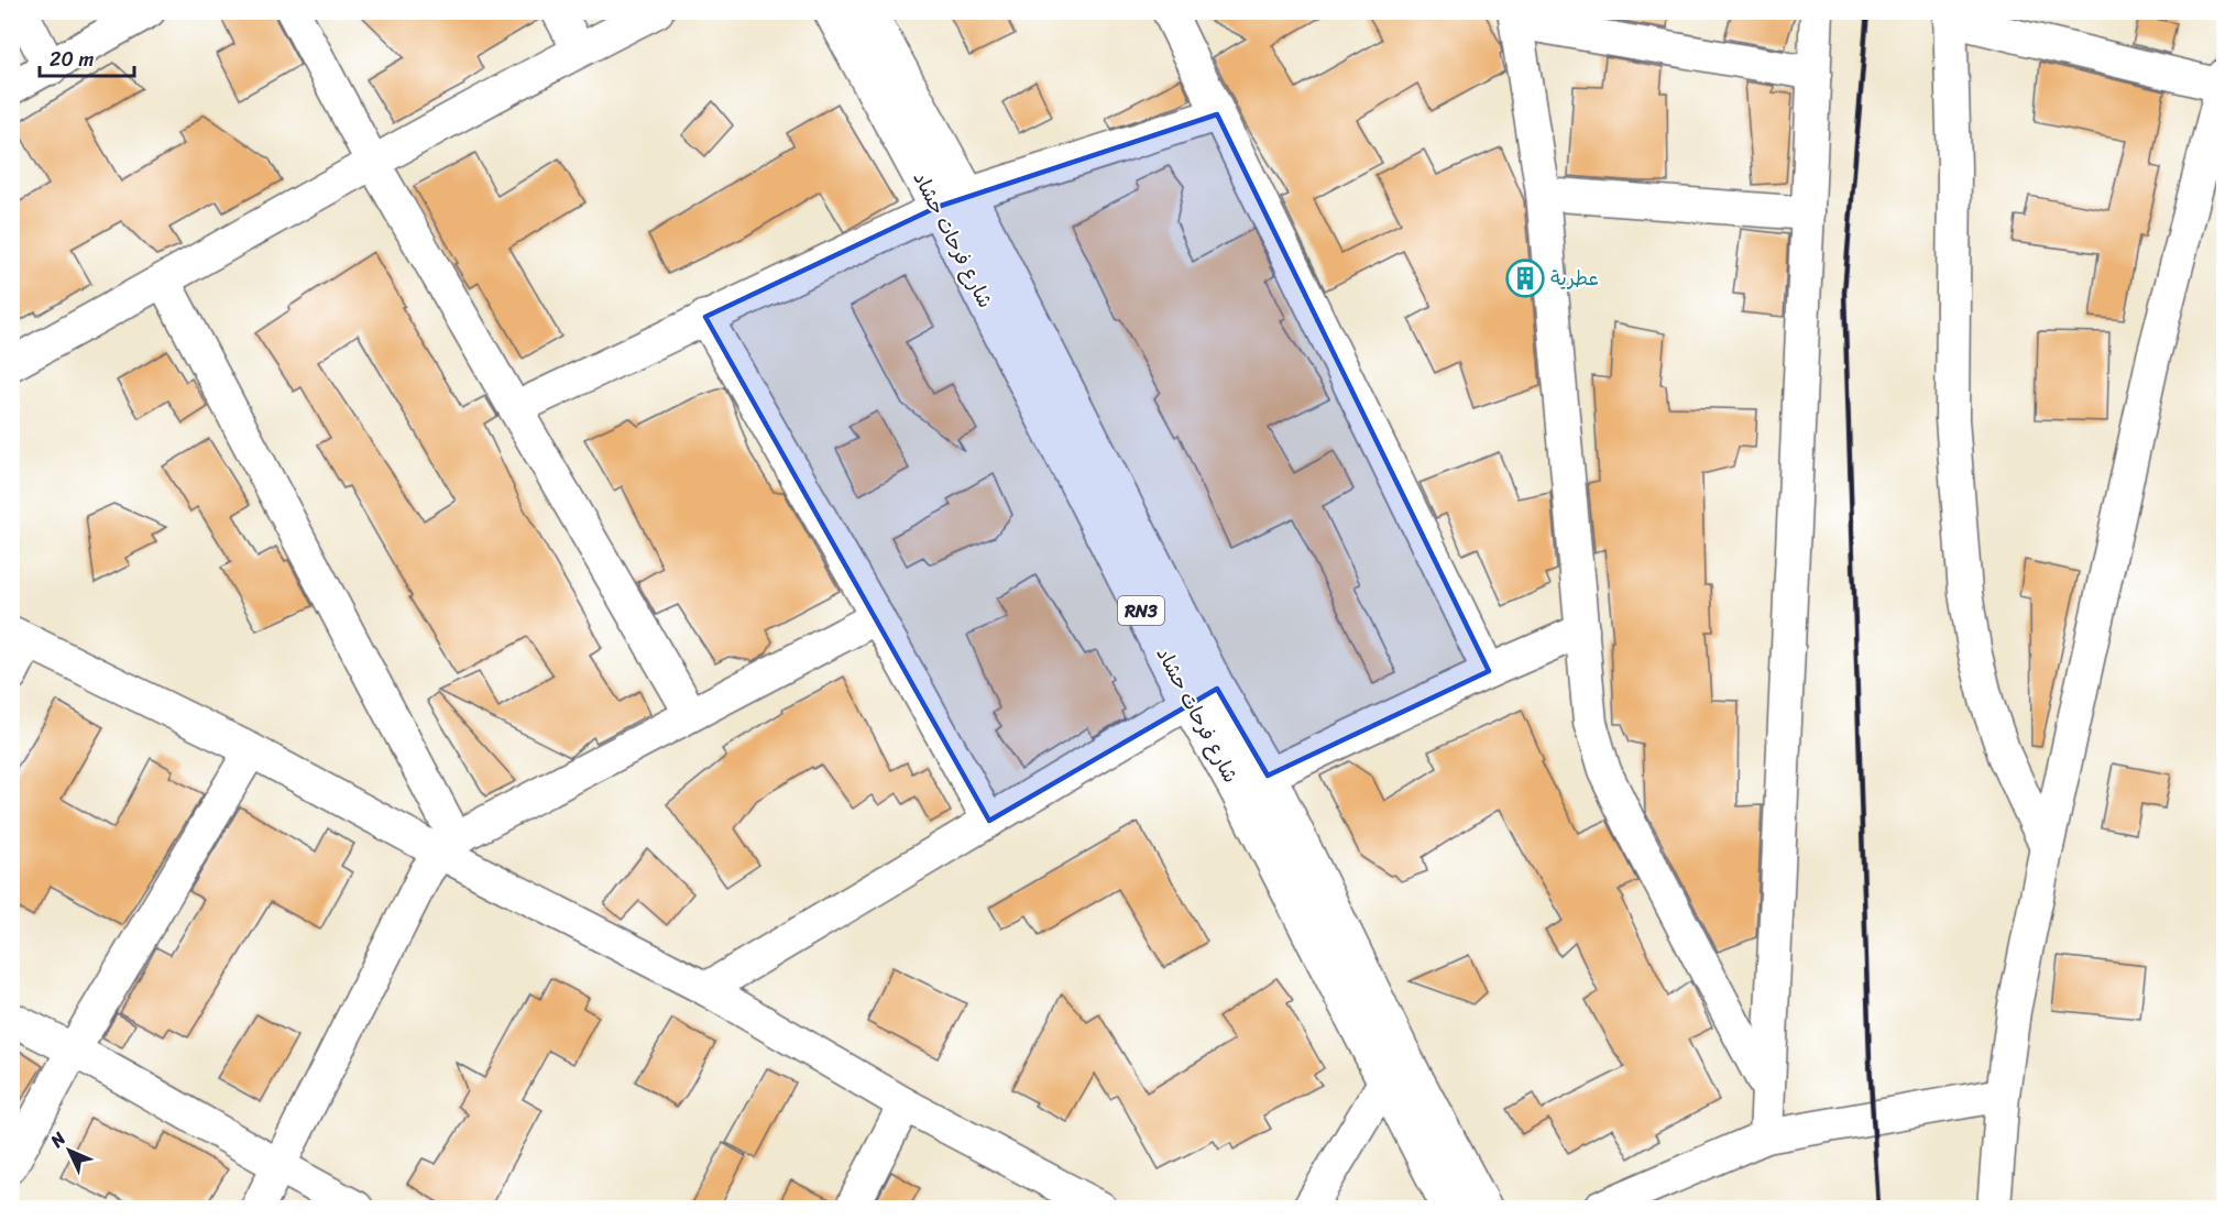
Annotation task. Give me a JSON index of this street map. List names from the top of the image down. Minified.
{"streets":{"main road":["شارع فرحات حشاد","RN3"]},"places":{"building":["عطرية"]},"scale_bar":"20 m","north":"top left"}
